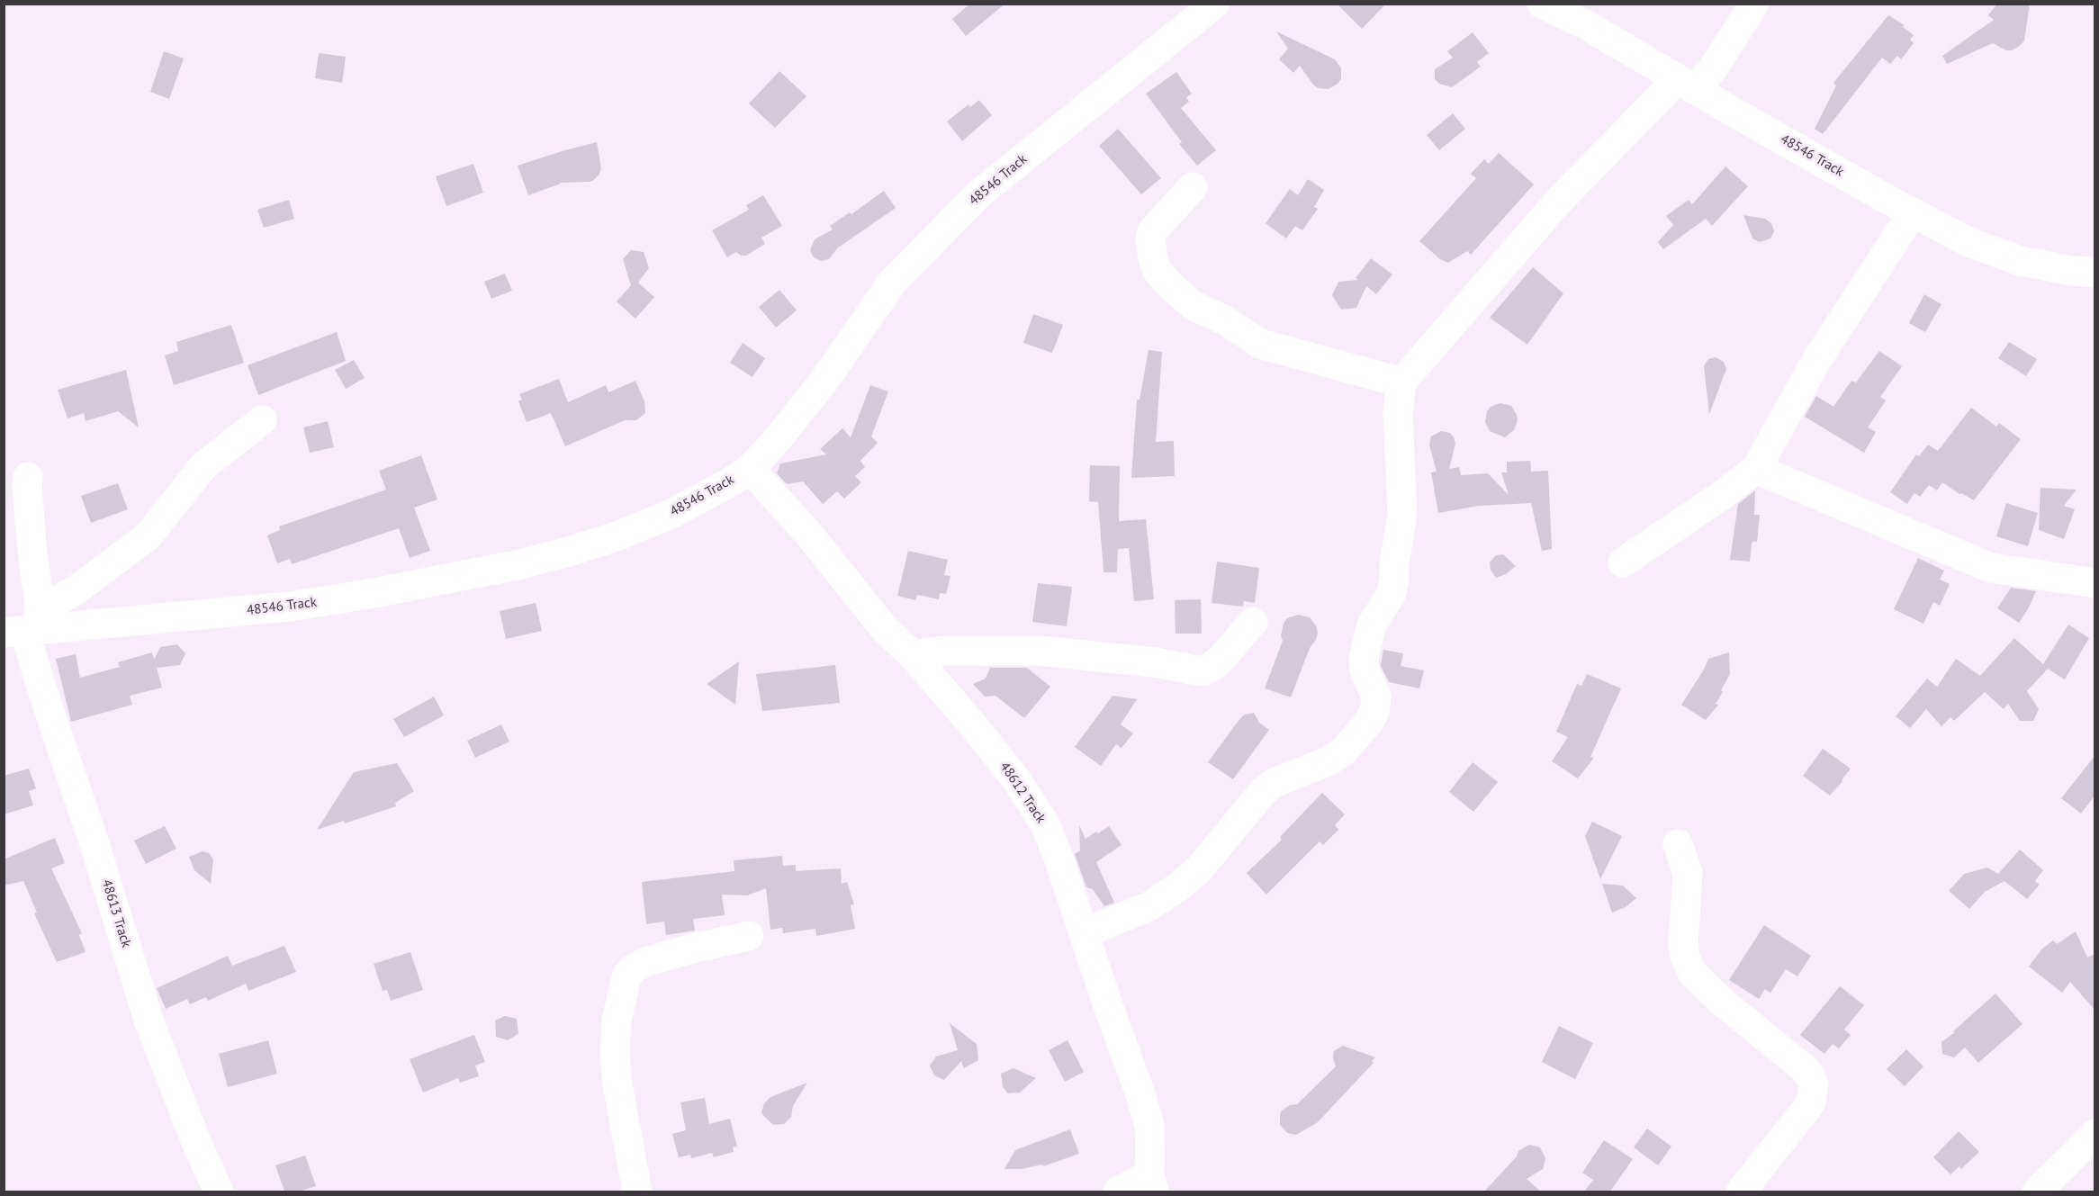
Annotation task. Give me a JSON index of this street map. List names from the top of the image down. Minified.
{"streets":{"street":["48546 Track","48612 Track","48613 Track"]},"crossings":[["48546 Track","48612 Track"],["48546 Track","48613 Track"]]}
